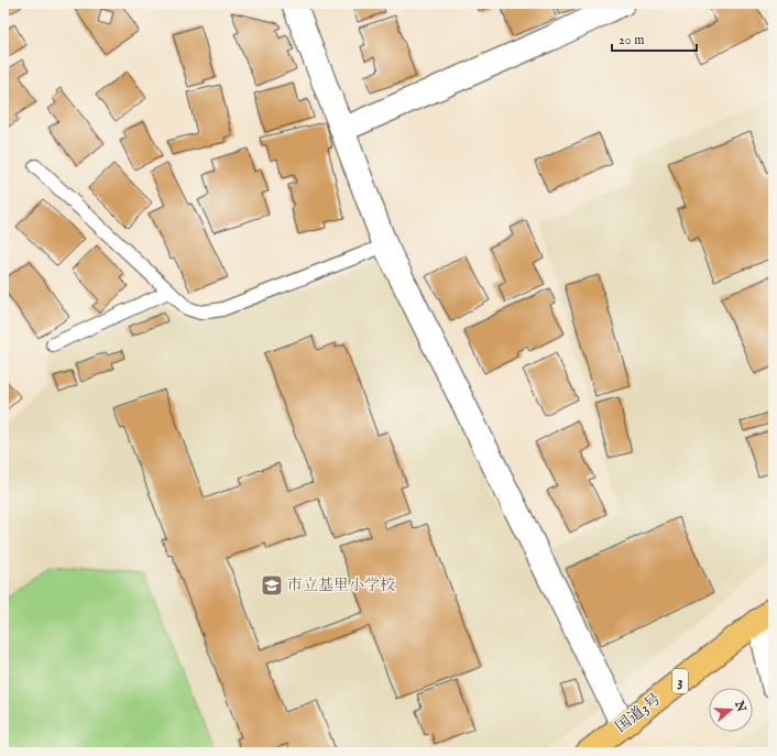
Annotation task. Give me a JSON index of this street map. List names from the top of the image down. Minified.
{"streets":{"highway":["3","国道3号"]},"places":{"school or university":["市立基里小学校"]},"scale_bar":"20 m","north":"right"}
